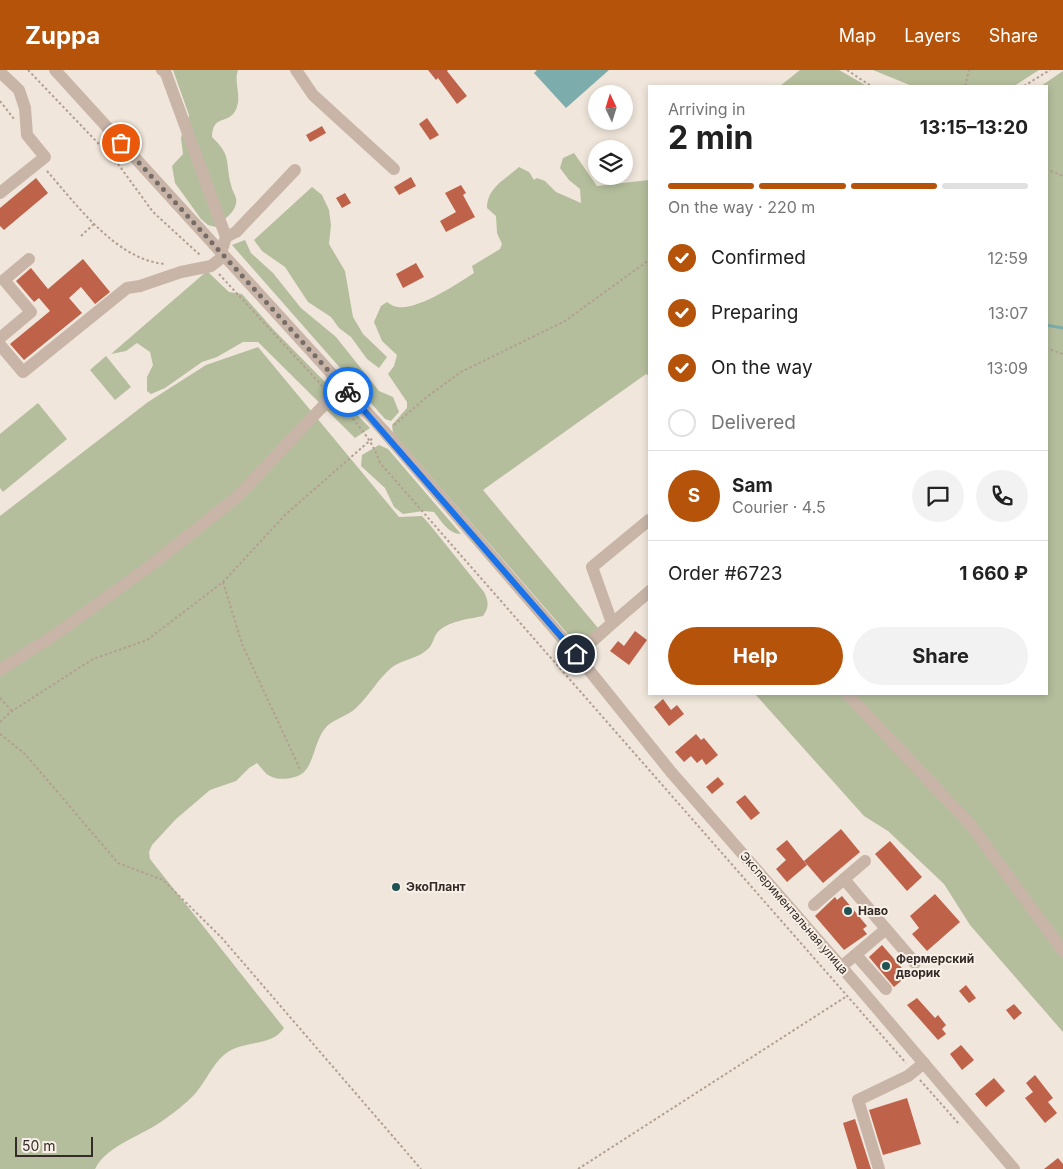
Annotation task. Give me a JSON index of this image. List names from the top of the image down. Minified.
{"streets":{"street":["Экспериментальная улица"]},"places":["ЭкоПлант","Наво","Фермерский дворик"],"scale_bar":"50 m","north":"top","page":{"header":"Zuppa","nav":["Map","Layers","Share"],"heading":["2 min","Arriving in","13:15–13:20"],"panel":["Sam","Courier · 4.5","Order #6723","1 660 ₽"],"bar":"On the way · 220 m","list":[["Confirmed","12:59"],["Preparing","13:07"],["On the way","13:09"],"Delivered"],"round":"S","buttons":["Help","Share"],"scale":"50 m"}}
